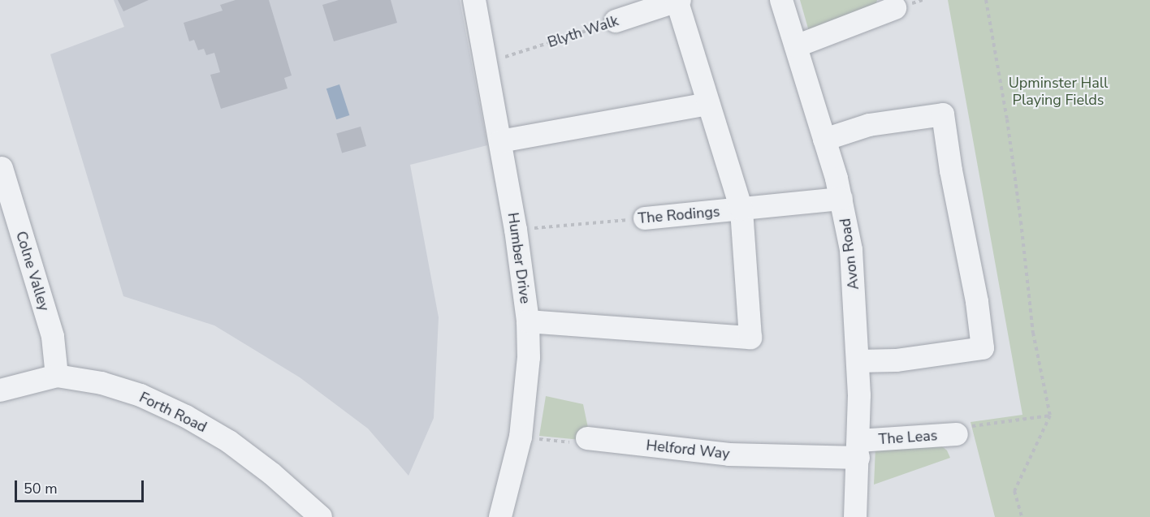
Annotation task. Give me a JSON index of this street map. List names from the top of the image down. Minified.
{"streets":{"street":["Blyth Walk","The Rodings","Avon Road","Humber Drive","Colne Valley","Forth Road","The Leas","Helford Way"]},"crossings":[["Blyth Walk","Humber Drive"],["The Rodings","Avon Road"],["The Rodings","Humber Drive"],["Avon Road","The Leas"],["Avon Road","Helford Way"],["Colne Valley","Forth Road"],["The Leas","Helford Way"]],"parks":["Upminster Hall Playing Fields"],"scale_bar":"50 m"}
